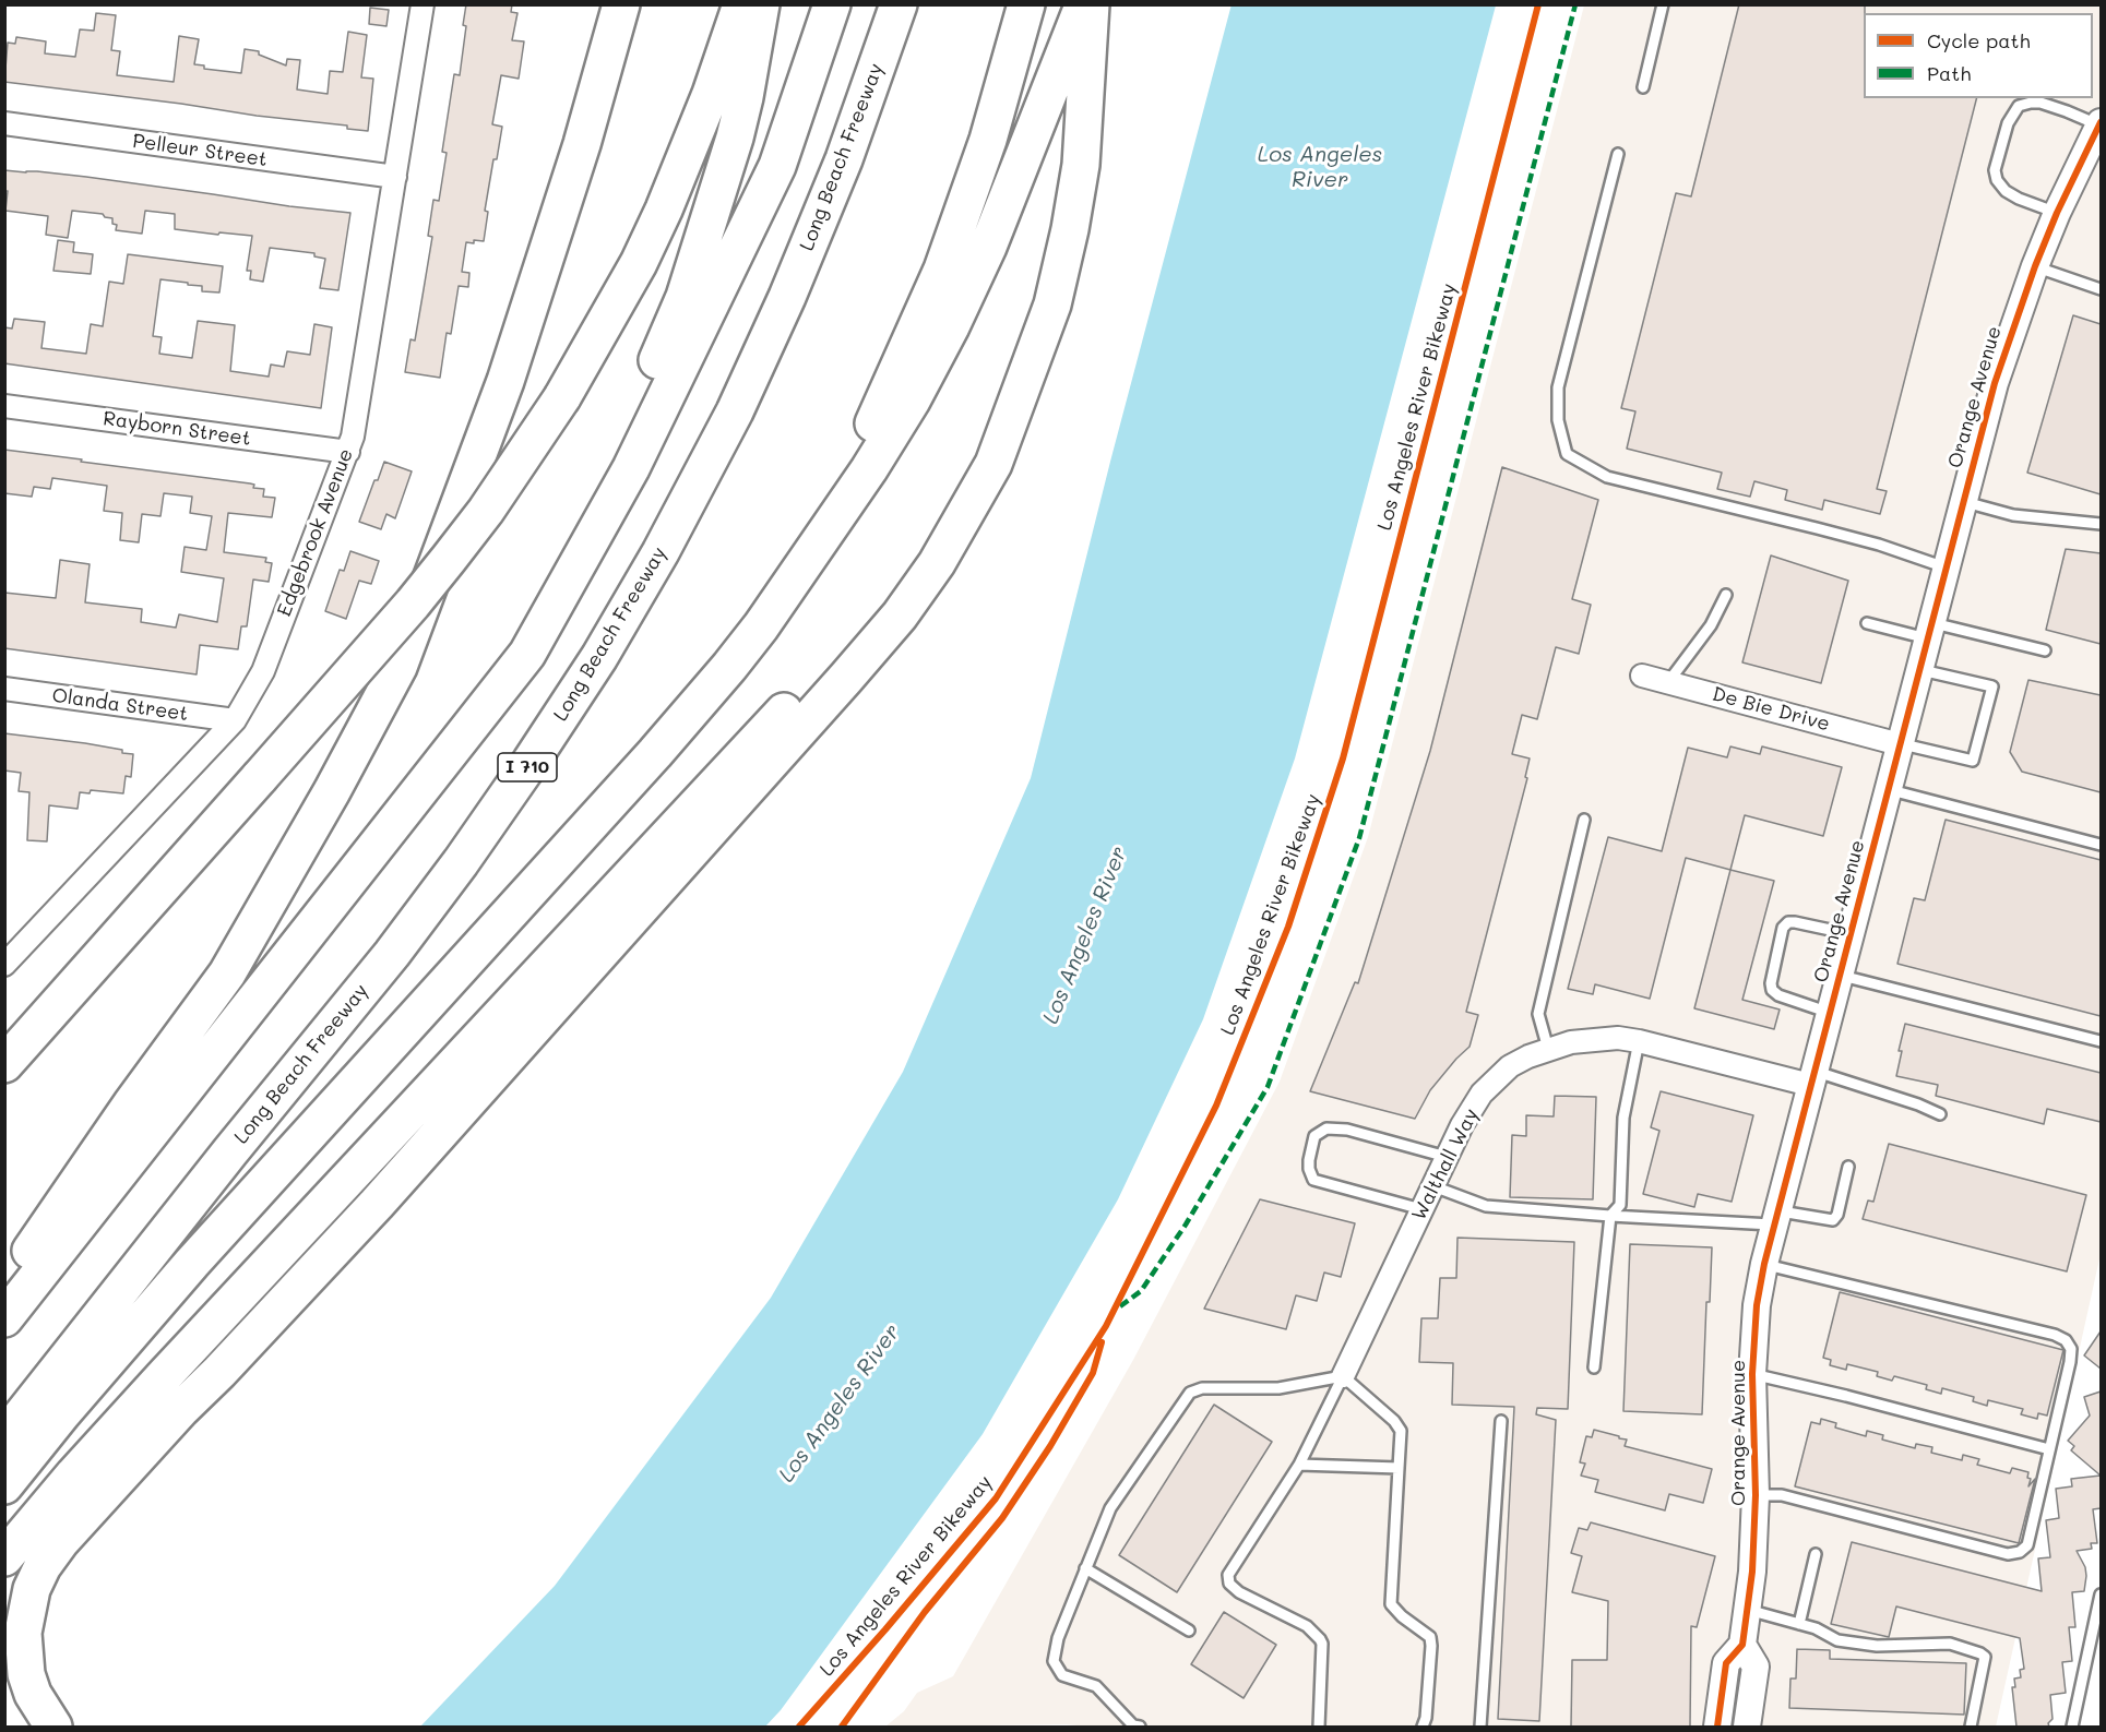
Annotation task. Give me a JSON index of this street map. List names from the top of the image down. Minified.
{"streets":{"highway":["Long Beach Freeway","I 710"],"street":["Pelleur Street","Orange Avenue","Rayborn Street","Edgebrook Avenue","Olanda Street","De Bie Drive","Walthall Way"],"cycle path":["Los Angeles River Bikeway"]},"crossings":[["Pelleur Street","Edgebrook Avenue"],["Orange Avenue","De Bie Drive"],["Orange Avenue","Walthall Way"],["Rayborn Street","Edgebrook Avenue"],["Edgebrook Avenue","Olanda Street"]],"water":["Los Angeles River"],"legend":["Cycle path","Path"]}
